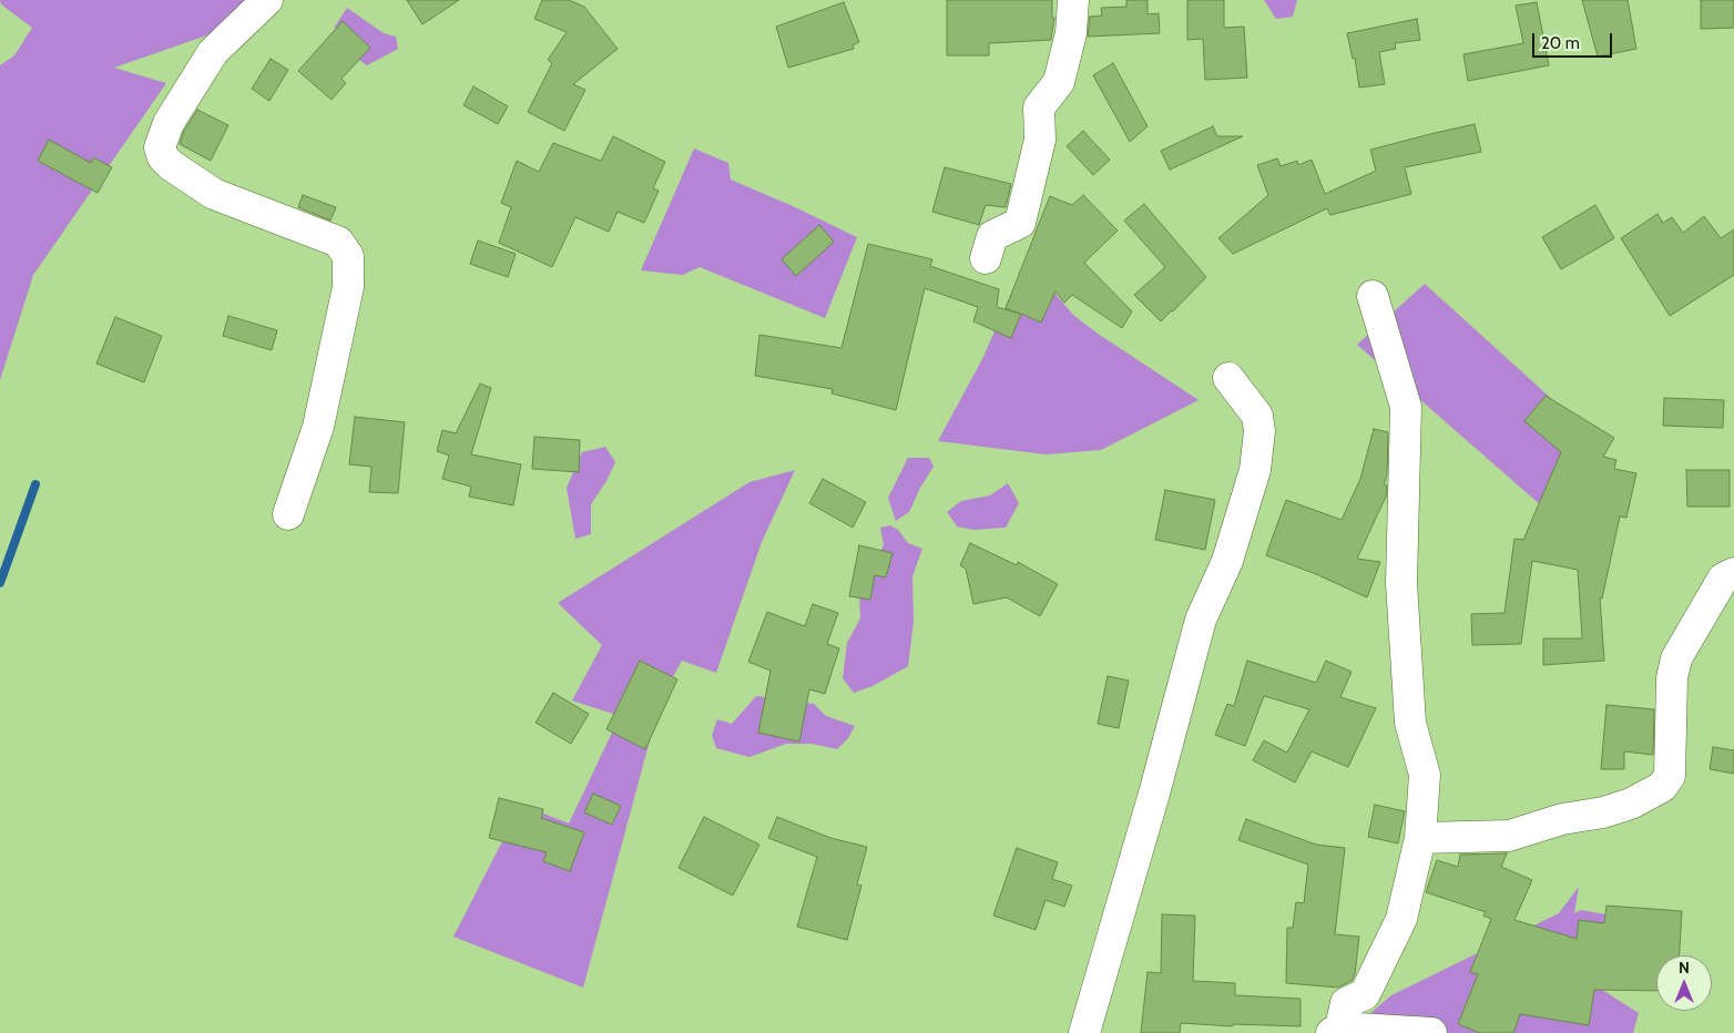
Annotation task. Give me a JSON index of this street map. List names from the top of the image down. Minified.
{"scale_bar":"20 m","north":"top"}
